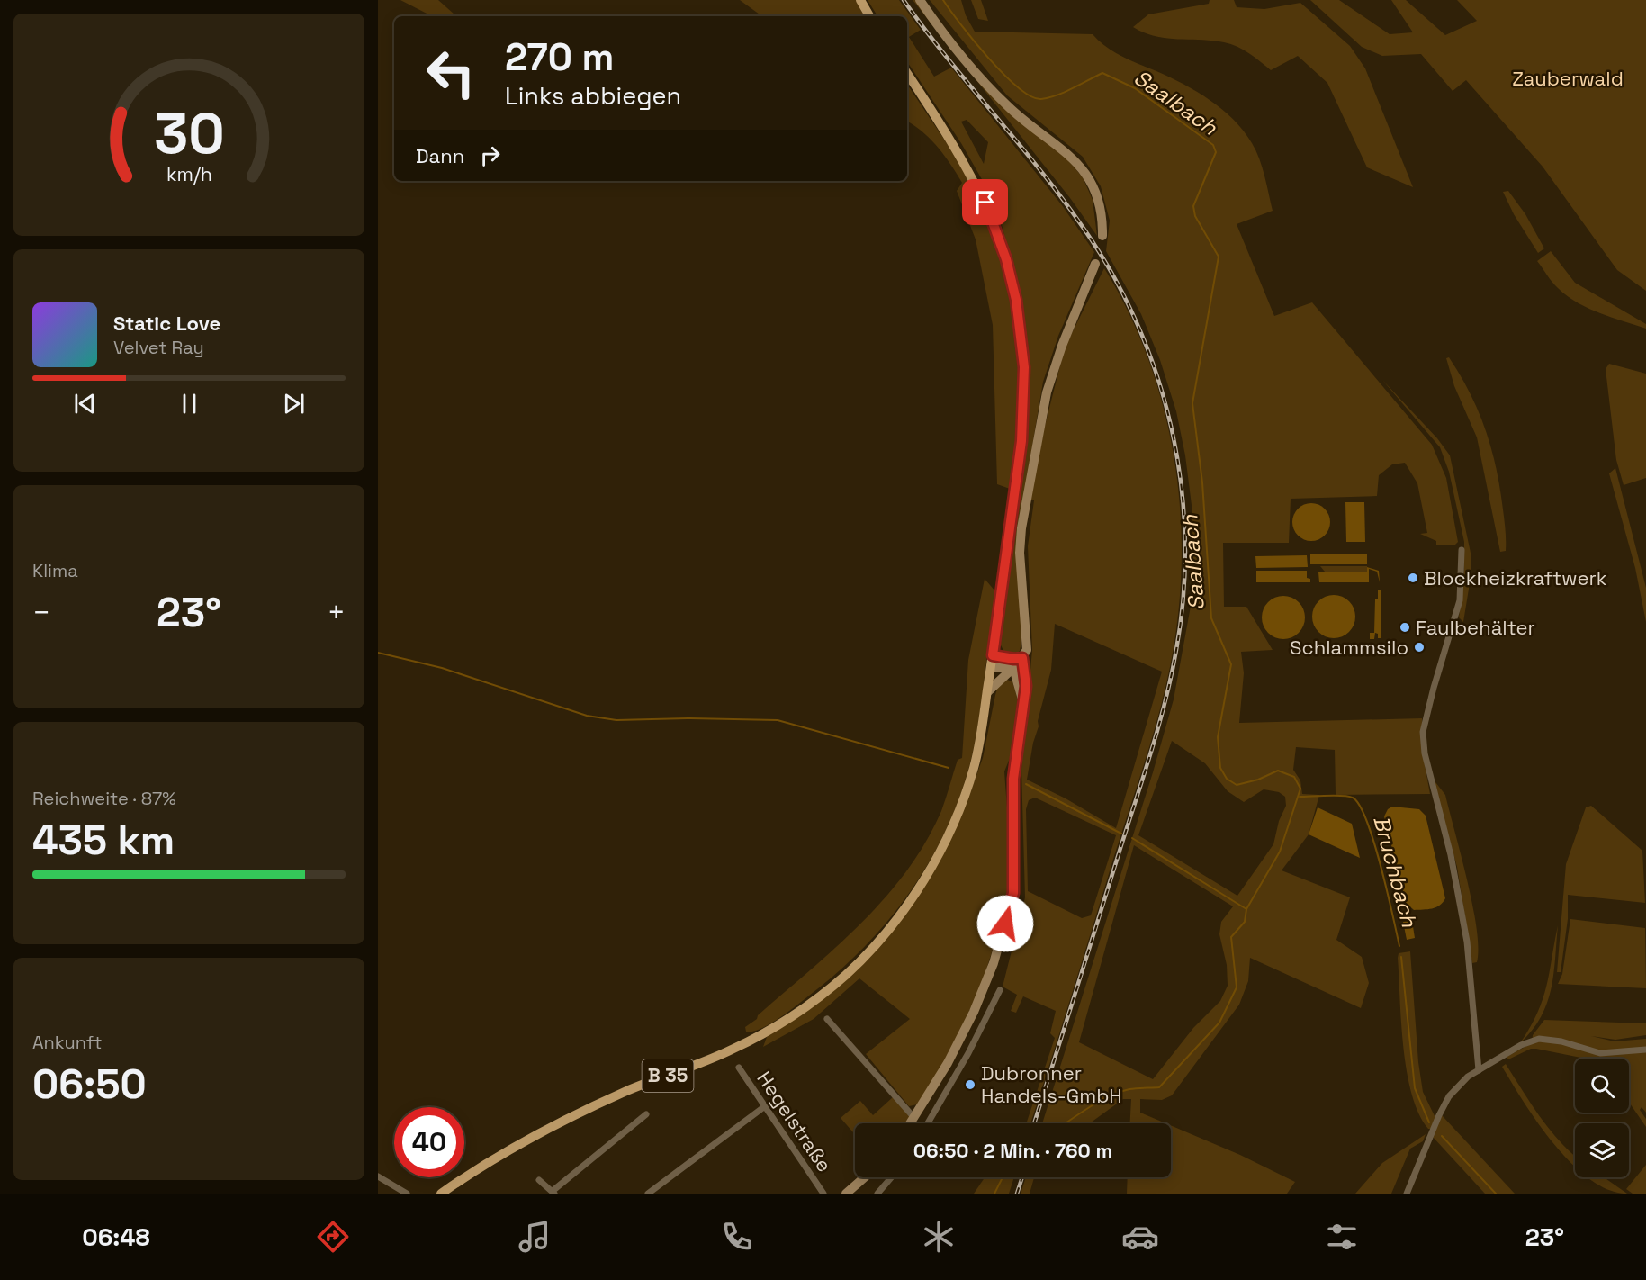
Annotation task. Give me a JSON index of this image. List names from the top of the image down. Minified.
{"streets":{"main road":["B 35"],"street":["Hegelstraße"]},"water":["Saalbach","Bruchbach"],"parks":["Zauberwald"],"places":["Blockheizkraftwerk","Faulbehälter","Schlammsilo","Dubronner Handels-GmbH"],"page":{"turn":["270 m","Links abbiegen"],"then":"Dann","song":["Static Love","Velvet Ray"],"tile":["Klima",["Reichweite · 87%","435 km"],["Ankunft","06:50"]],"heat":["−","23°","+"],"limit":"40","trip":"06:50 · 2 Min. · 760 m","tabs":["06:48","23°"],"gauge":["30","km/h"]}}
